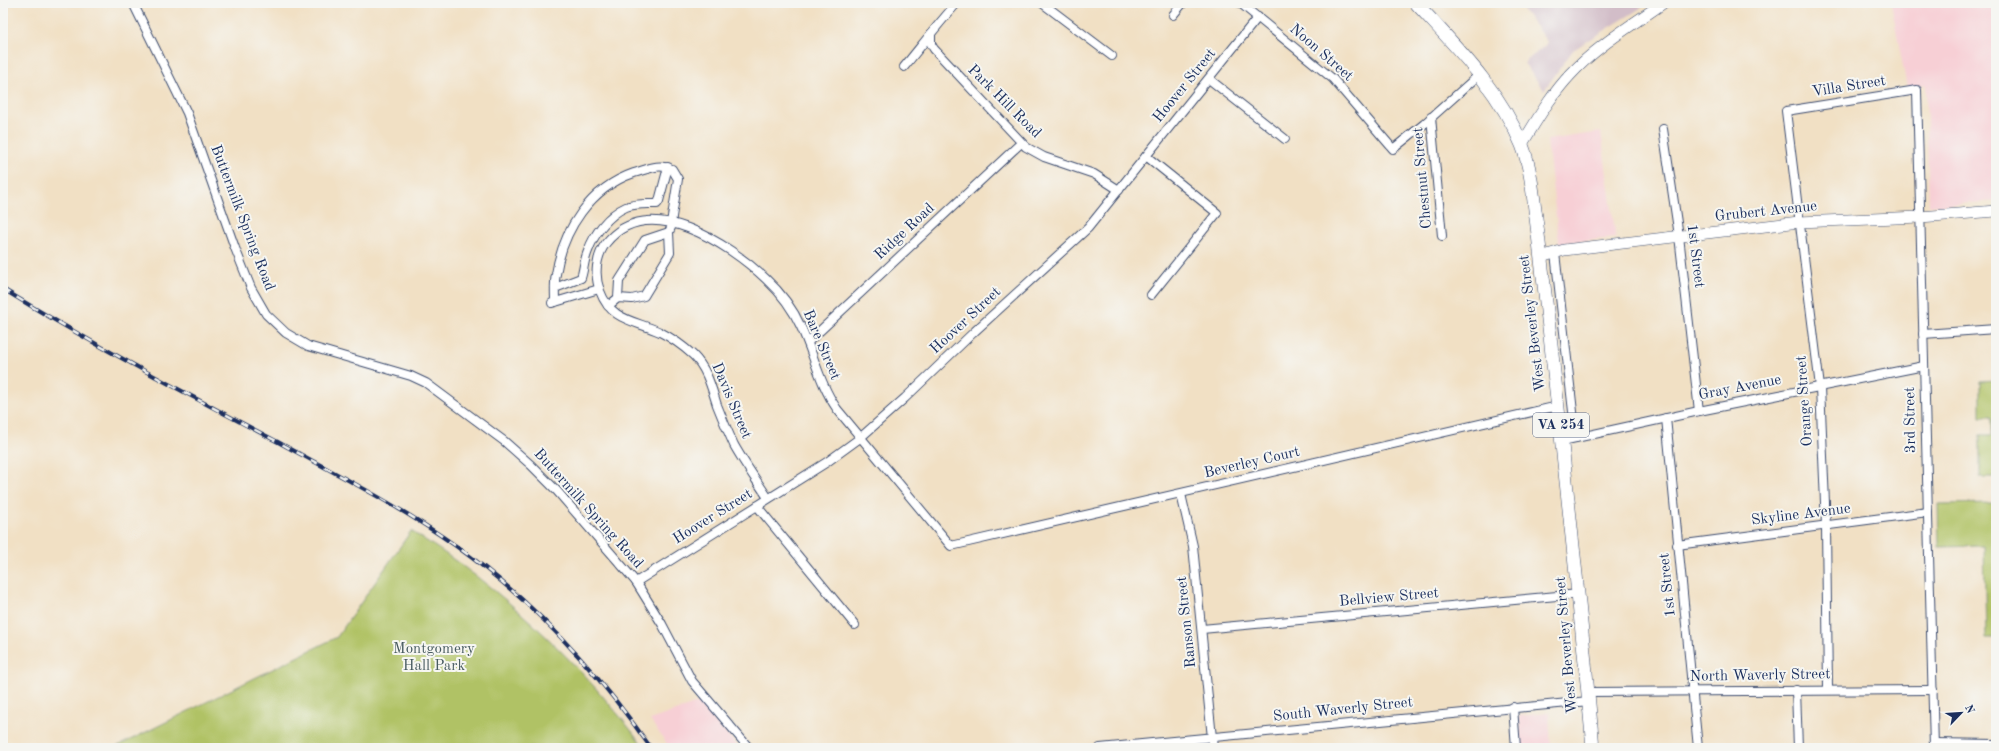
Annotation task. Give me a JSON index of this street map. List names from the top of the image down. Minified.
{"streets":{"main road":["West Beverley Street","VA 254"],"street":["Noon Street","Hoover Street","Villa Street","Park Hill Road","Chestnut Street","Grubert Avenue","Buttermilk Spring Road","Ridge Road","1st Street","Bare Street","Gray Avenue","Davis Street","Orange Street","3rd Street","Beverley Court","Skyline Avenue","Bellview Street","Ranson Street","North Waverly Street","South Waverly Street"]},"crossings":[["Noon Street","Hoover Street"],["Noon Street","Chestnut Street"],["Hoover Street","Park Hill Road"],["Hoover Street","Buttermilk Spring Road"],["Hoover Street","Bare Street"],["Hoover Street","Davis Street"],["Villa Street","Orange Street"],["Villa Street","3rd Street"],["Park Hill Road","Ridge Road"],["Grubert Avenue","1st Street"],["Grubert Avenue","West Beverley Street"],["Grubert Avenue","Orange Street"],["Grubert Avenue","3rd Street"],["Ridge Road","Bare Street"],["1st Street","Gray Avenue"],["1st Street","Skyline Avenue"],["1st Street","North Waverly Street"],["West Beverley Street","Gray Avenue"],["West Beverley Street","Beverley Court"],["West Beverley Street","Bellview Street"],["West Beverley Street","North Waverly Street"],["West Beverley Street","South Waverly Street"],["Bare Street","Davis Street"],["Bare Street","Beverley Court"],["Gray Avenue","Orange Street"],["Gray Avenue","3rd Street"],["Orange Street","Skyline Avenue"],["Orange Street","North Waverly Street"],["3rd Street","Skyline Avenue"],["3rd Street","North Waverly Street"],["Beverley Court","Ranson Street"],["Bellview Street","Ranson Street"],["Ranson Street","South Waverly Street"],["North Waverly Street","South Waverly Street"]],"parks":["Montgomery Hall Park"],"north":"top right"}
